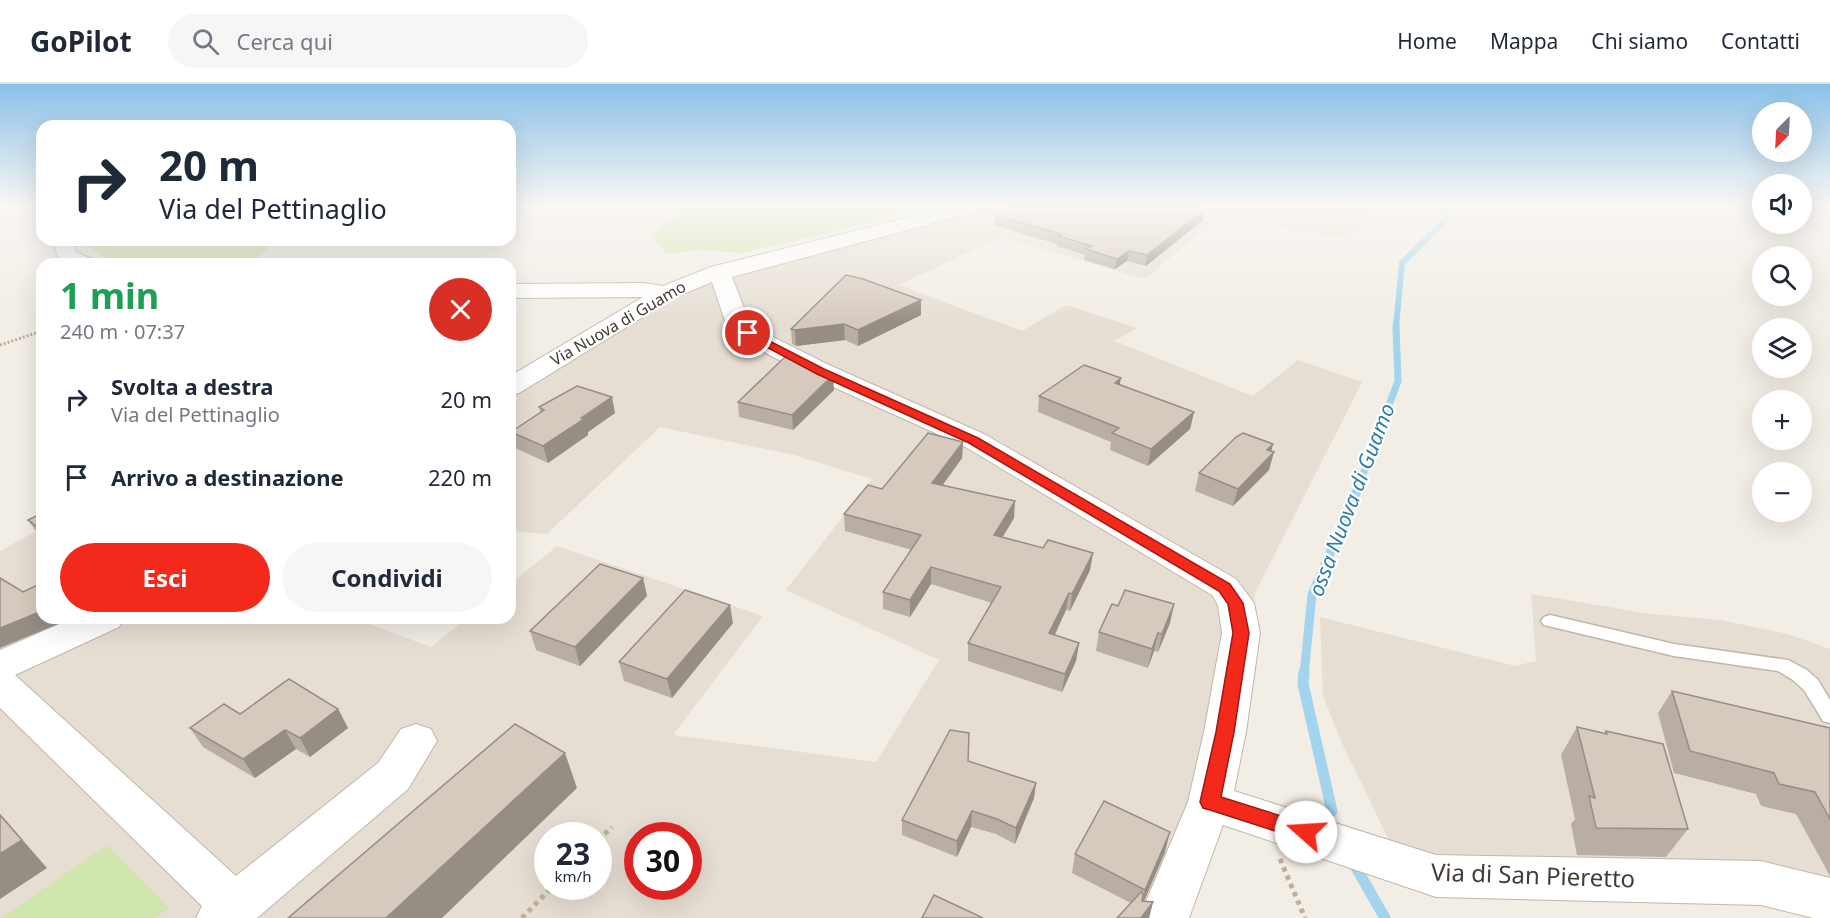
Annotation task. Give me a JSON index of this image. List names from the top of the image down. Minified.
{"streets":{"street":["Via Nuova di Guamo","Via di San Pieretto"]},"water":["ossa Nuova di Guamo"],"north":"bottom left","page":{"header":"GoPilot","search":"Cerca qui","nav":["Home","Mappa","Chi siamo","Contatti"],"map_buttons":["+","−"],"turn":["20 m","Via del Pettinaglio"],"heading":["1 min","240 m · 07:37"],"list":[{"name":"Svolta a destra","note":"Via del Pettinaglio","value":"20 m"},{"name":"Arrivo a destinazione","value":"220 m"}],"buttons":["Esci","Condividi"],"speed":"23 km/h","limit":"30"}}
